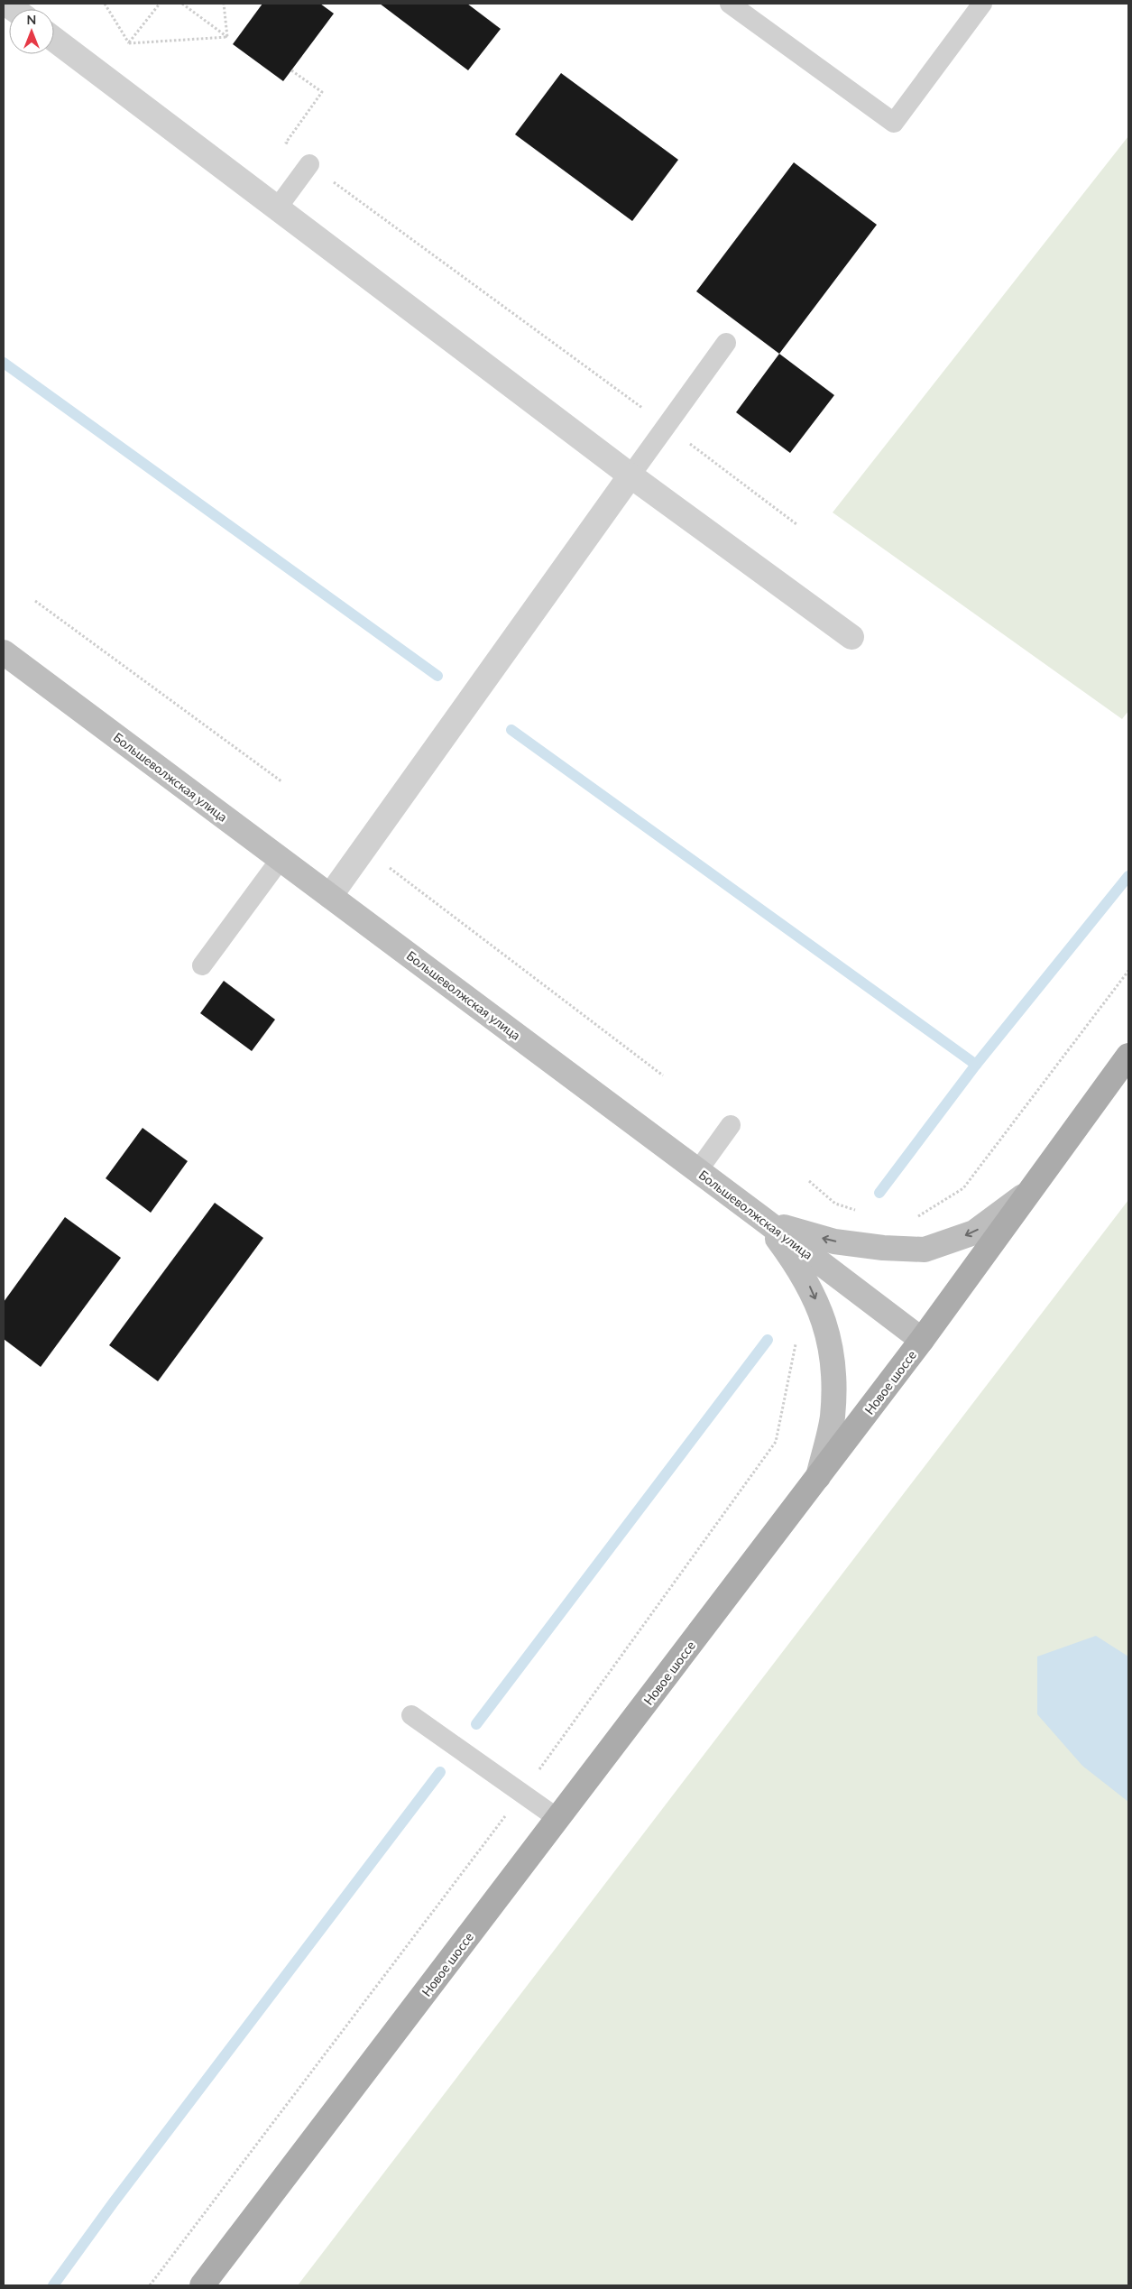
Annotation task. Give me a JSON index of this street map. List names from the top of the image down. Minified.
{"streets":{"main road":["Большеволжская улица","Новое шоссе"]},"crossings":[["Большеволжская улица","Новое шоссе"]],"north":"top"}
